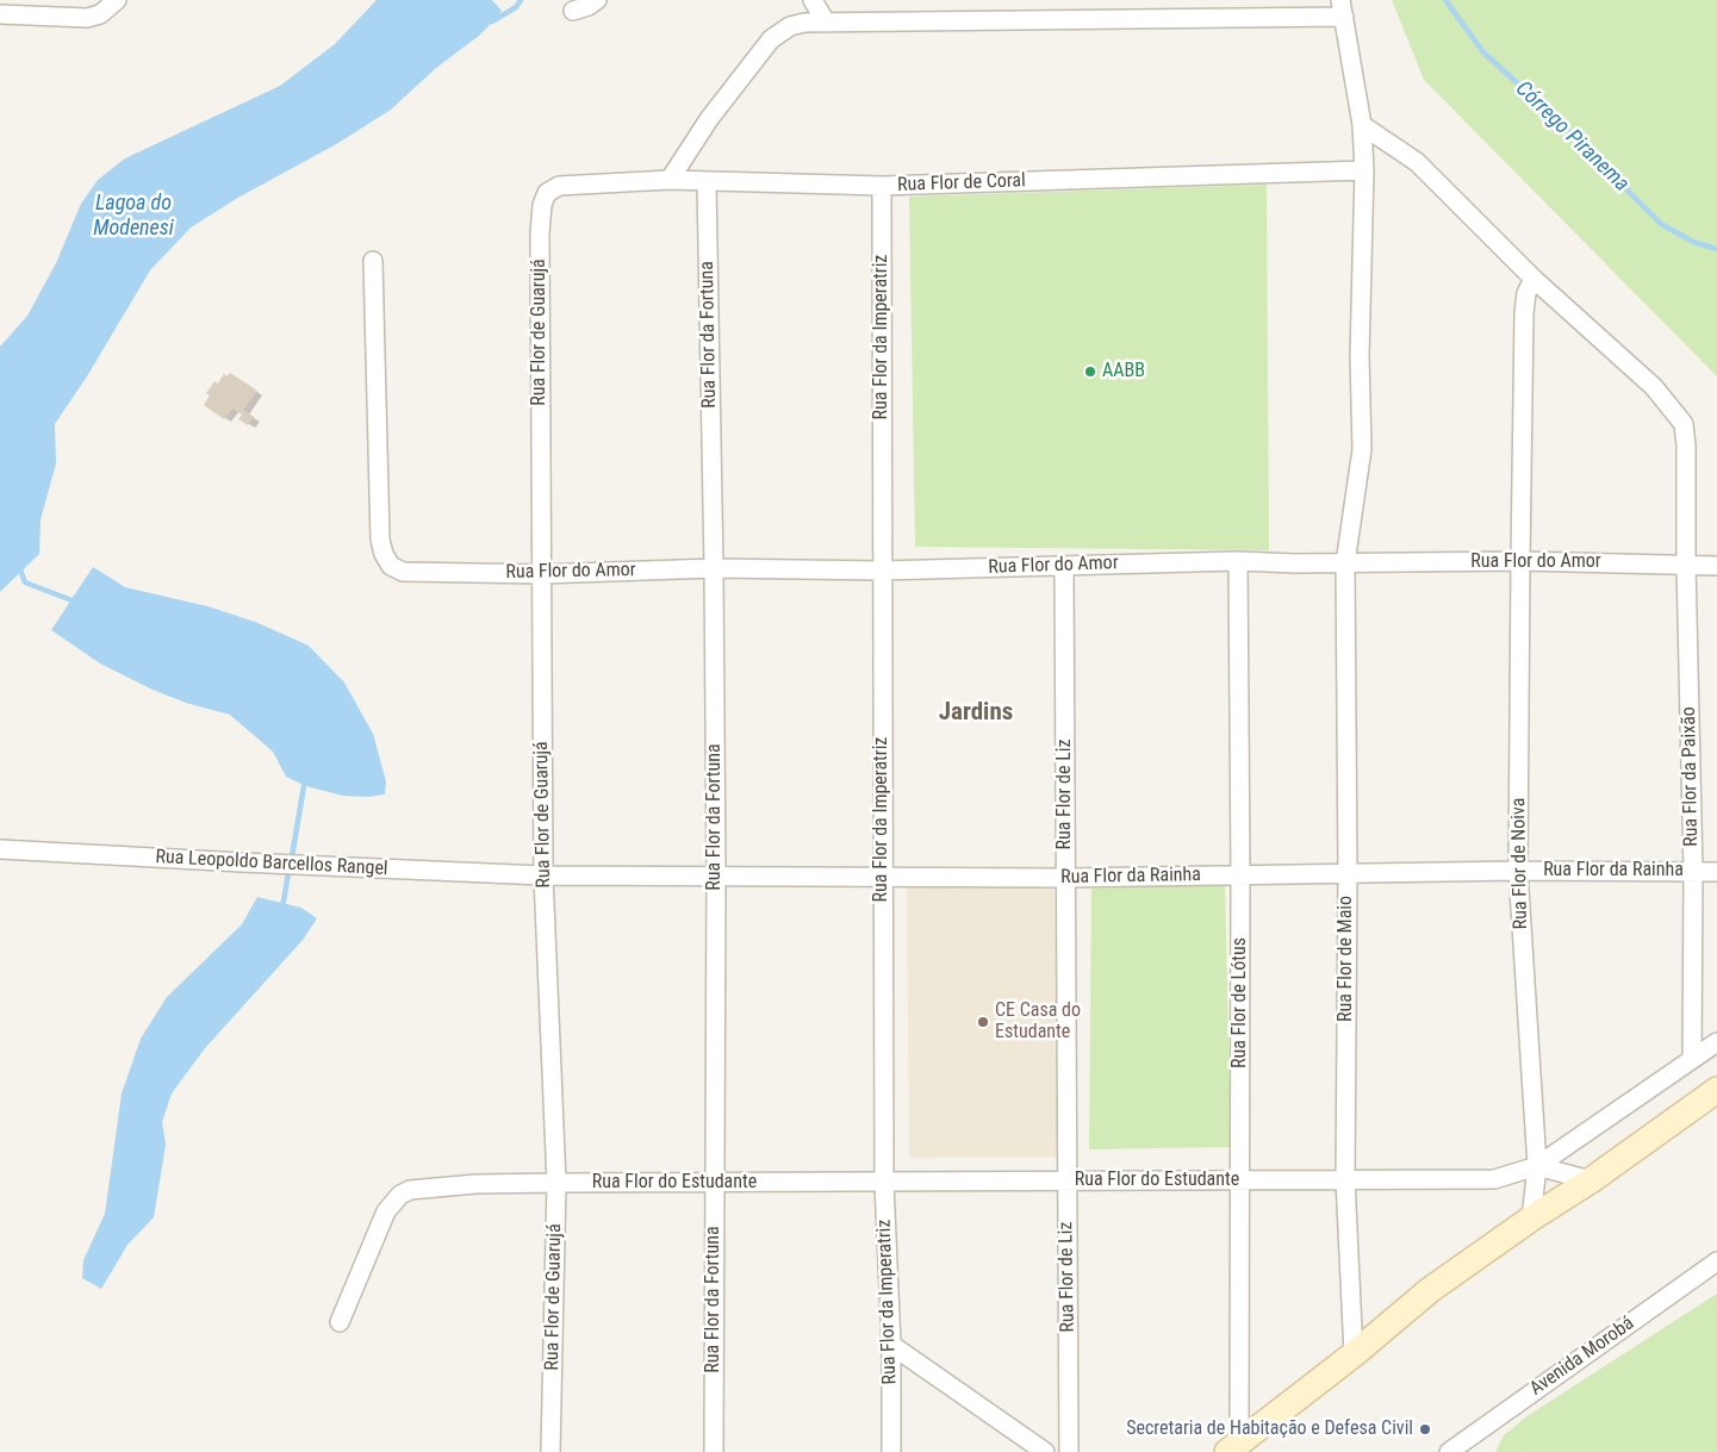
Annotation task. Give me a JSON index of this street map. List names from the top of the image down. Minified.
{"streets":{"street":["Rua Flor de Coral","Rua Flor de Guarujá","Rua Flor da Fortuna","Rua Flor da Imperatriz","Rua Flor do Amor","Rua Flor da Paixão","Rua Flor de Liz","Rua Leopoldo Barcellos Rangel","Rua Flor de Noiva","Rua Flor da Rainha","Rua Flor de Maio","Rua Flor de Lótus","Rua Flor do Estudante","Avenida Morobá"]},"crossings":[["Rua Flor de Coral","Rua Flor de Guarujá"],["Rua Flor de Coral","Rua Flor da Fortuna"],["Rua Flor de Coral","Rua Flor da Imperatriz"],["Rua Flor de Coral","Rua Flor de Maio"],["Rua Flor de Guarujá","Rua Flor do Amor"],["Rua Flor de Guarujá","Rua Leopoldo Barcellos Rangel"],["Rua Flor de Guarujá","Rua Flor da Rainha"],["Rua Flor de Guarujá","Rua Flor do Estudante"],["Rua Flor da Fortuna","Rua Flor do Amor"],["Rua Flor da Fortuna","Rua Flor da Rainha"],["Rua Flor da Fortuna","Rua Flor do Estudante"],["Rua Flor da Imperatriz","Rua Flor do Amor"],["Rua Flor da Imperatriz","Rua Flor da Rainha"],["Rua Flor da Imperatriz","Rua Flor do Estudante"],["Rua Flor do Amor","Rua Flor da Paixão"],["Rua Flor do Amor","Rua Flor de Liz"],["Rua Flor do Amor","Rua Flor de Noiva"],["Rua Flor do Amor","Rua Flor de Maio"],["Rua Flor do Amor","Rua Flor de Lótus"],["Rua Flor da Paixão","Rua Flor de Noiva"],["Rua Flor da Paixão","Rua Flor da Rainha"],["Rua Flor da Paixão","Rua Flor de Maio"],["Rua Flor da Paixão","Rua Flor do Estudante"],["Rua Flor de Liz","Rua Flor da Rainha"],["Rua Flor de Liz","Rua Flor do Estudante"],["Rua Leopoldo Barcellos Rangel","Rua Flor da Rainha"],["Rua Flor de Noiva","Rua Flor da Rainha"],["Rua Flor de Noiva","Rua Flor do Estudante"],["Rua Flor da Rainha","Rua Flor de Maio"],["Rua Flor da Rainha","Rua Flor de Lótus"],["Rua Flor de Maio","Rua Flor do Estudante"],["Rua Flor de Lótus","Rua Flor do Estudante"]],"districts":["Jardins"],"water":["Córrego Piranema","Lagoa do Modenesi"],"places":["AABB","CE Casa do Estudante","Secretaria de Habitação e Defesa Civil"]}
